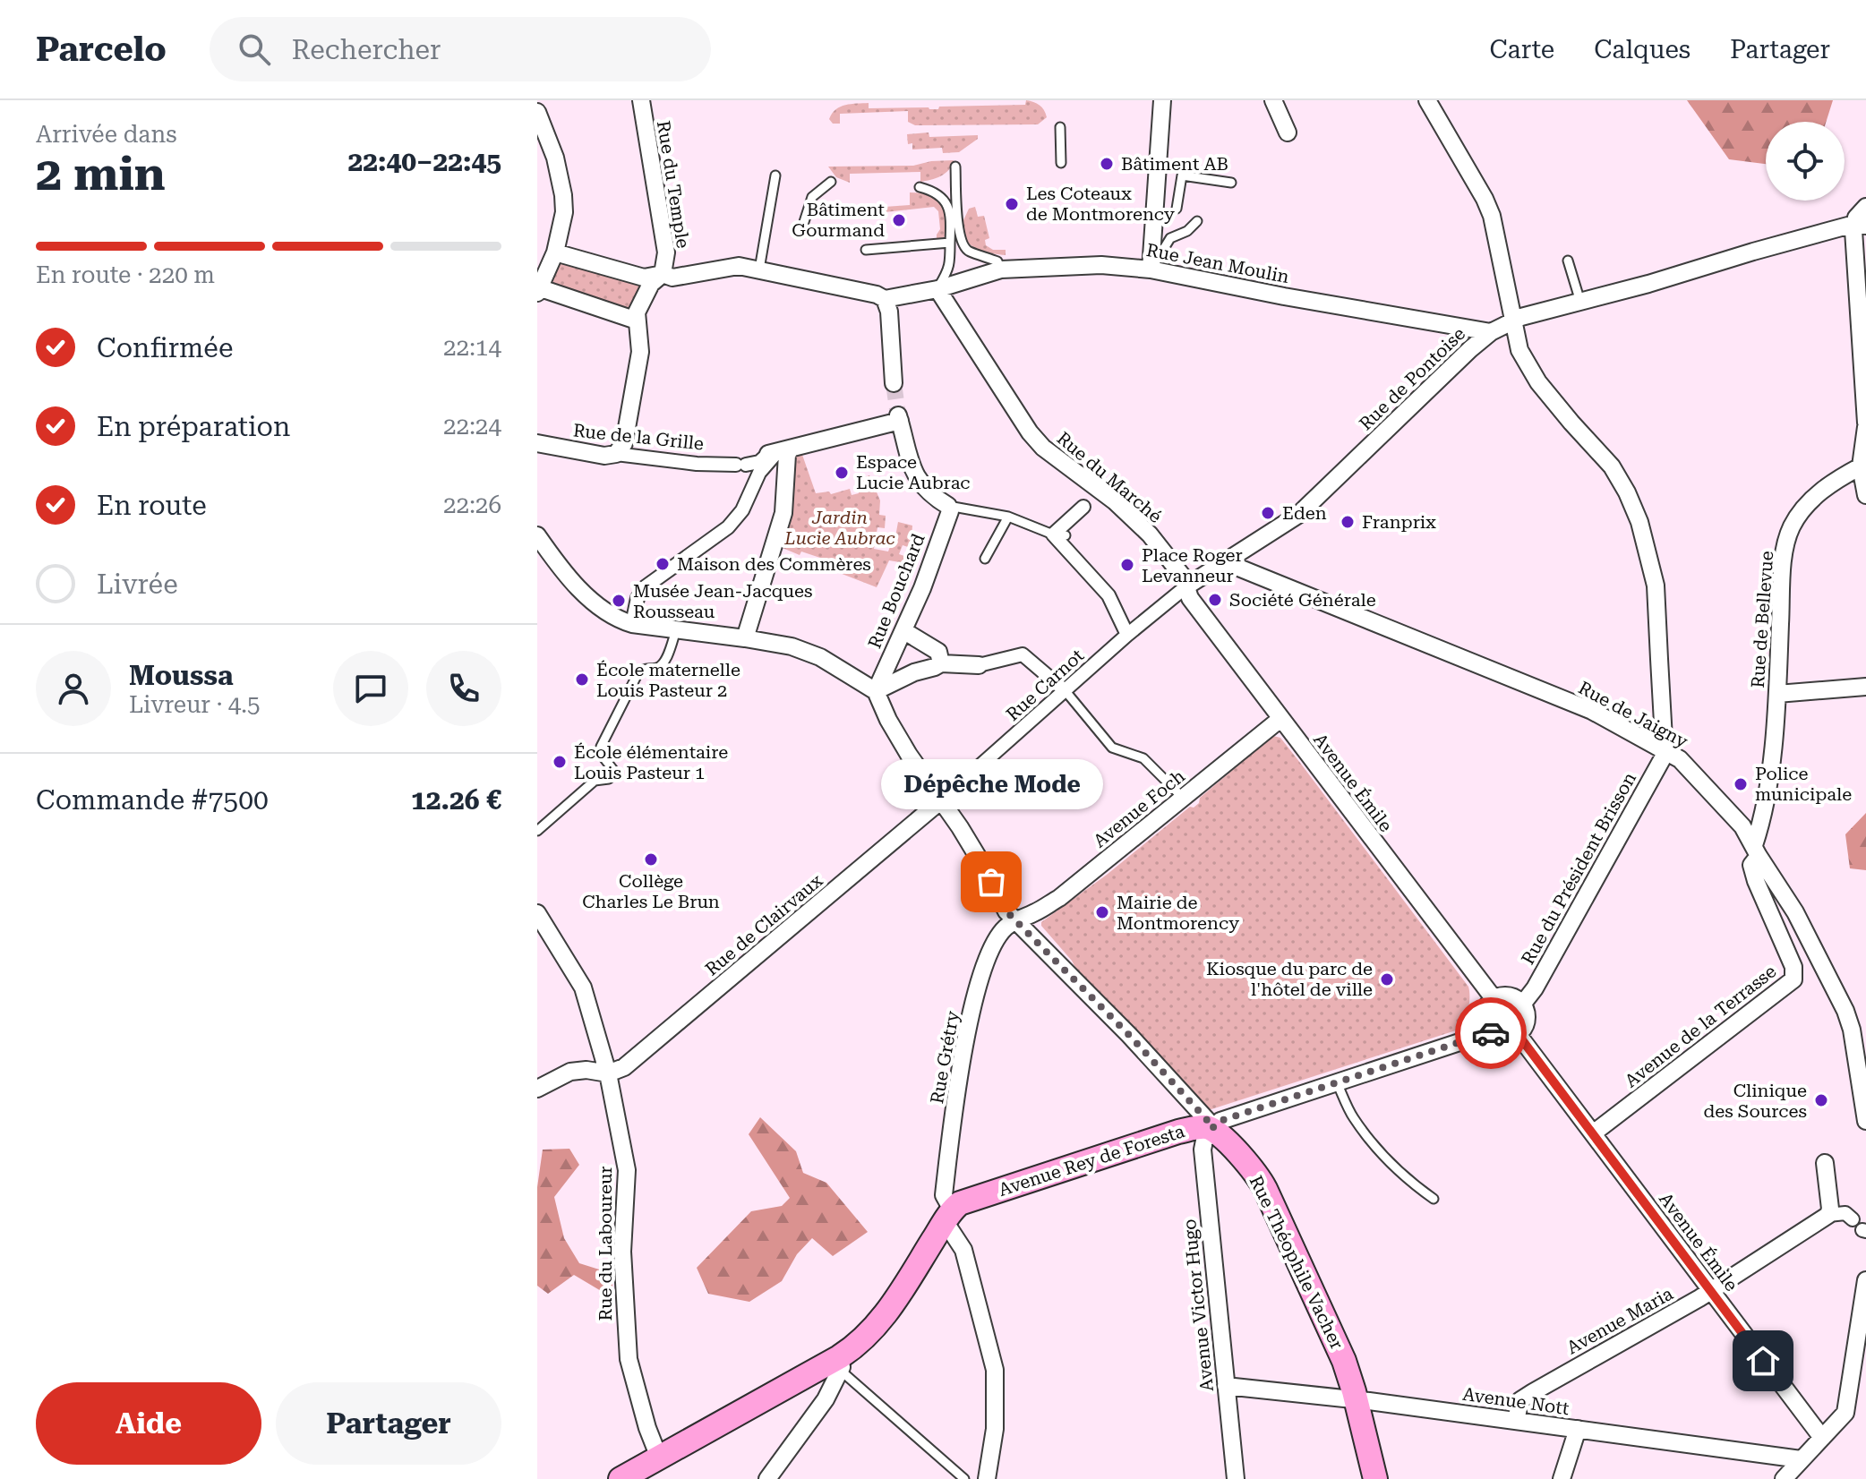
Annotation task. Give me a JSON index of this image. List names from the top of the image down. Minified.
{"streets":{"main road":["Avenue Rey de Foresta","Rue Théophile Vacher"],"street":["Rue du Temple","Rue Jean Moulin","Rue de Pontoise","Rue de la Grille","Rue du Marché","Rue Bouchard","Rue de Bellevue","Rue Carnot","Rue de Jaigny","Avenue Émile","Avenue Foch","Rue du Président Brisson","Rue de Clairvaux","Avenue de la Terrasse","Rue Grétry","Rue du Laboureur","Avenue Victor Hugo","Avenue Maria","Avenue Nott"]},"crossings":[["Rue Jean Moulin","Rue de Pontoise"],["Rue Jean Moulin","Rue du Marché"],["Rue de Pontoise","Rue du Marché"],["Rue de Pontoise","Rue Carnot"],["Rue de Pontoise","Rue de Jaigny"],["Rue de Pontoise","Avenue Émile"],["Rue du Marché","Rue Carnot"],["Rue du Marché","Avenue Émile"],["Rue Bouchard","Rue Théophile Vacher"],["Rue de Bellevue","Rue de Jaigny"],["Rue de Bellevue","Avenue de la Terrasse"],["Rue Carnot","Avenue Émile"],["Rue Carnot","Rue de Clairvaux"],["Rue Carnot","Rue Théophile Vacher"],["Rue de Jaigny","Rue du Président Brisson"],["Rue de Jaigny","Avenue de la Terrasse"],["Avenue Émile","Avenue Foch"],["Avenue Émile","Rue du Président Brisson"],["Avenue Émile","Avenue de la Terrasse"],["Avenue Émile","Avenue Rey de Foresta"],["Avenue Émile","Avenue Maria"],["Avenue Foch","Rue Grétry"],["Avenue Foch","Rue Théophile Vacher"],["Rue du Président Brisson","Avenue Rey de Foresta"],["Rue de Clairvaux","Rue du Laboureur"],["Rue de Clairvaux","Rue Théophile Vacher"],["Rue Grétry","Avenue Rey de Foresta"],["Rue Grétry","Rue Théophile Vacher"],["Avenue Rey de Foresta","Rue Théophile Vacher"],["Avenue Rey de Foresta","Avenue Victor Hugo"],["Rue Théophile Vacher","Avenue Victor Hugo"],["Rue Théophile Vacher","Avenue Nott"],["Avenue Victor Hugo","Avenue Nott"],["Avenue Maria","Avenue Nott"]],"parks":["Jardin Lucie Aubrac"],"places":["Bâtiment AB","Les Coteaux de Montmorency","Bâtiment Gourmand","Espace Lucie Aubrac","Eden","Franprix","Maison des Commères","Place Roger Levanneur","Société Générale","Musée Jean-Jacques Rousseau","École maternelle Louis Pasteur 2","École élémentaire Louis Pasteur 1","Police municipale","Collège Charles Le Brun","Dépêche Mode","Mairie de Montmorency","Kiosque du parc de l'hôtel de ville","Clinique des Sources"],"page":{"header":"Parcelo","search":"Rechercher","nav":["Carte","Calques","Partager"],"heading":["2 min","Arrivée dans","22:40–22:45"],"panel":["Moussa","Livreur · 4.5","Commande #7500","12.26 €"],"bar":"En route · 220 m","list":[["Confirmée","22:14"],["En préparation","22:24"],["En route","22:26"],"Livrée"],"bubble":"Dépêche Mode","buttons":["Aide","Partager"]}}
